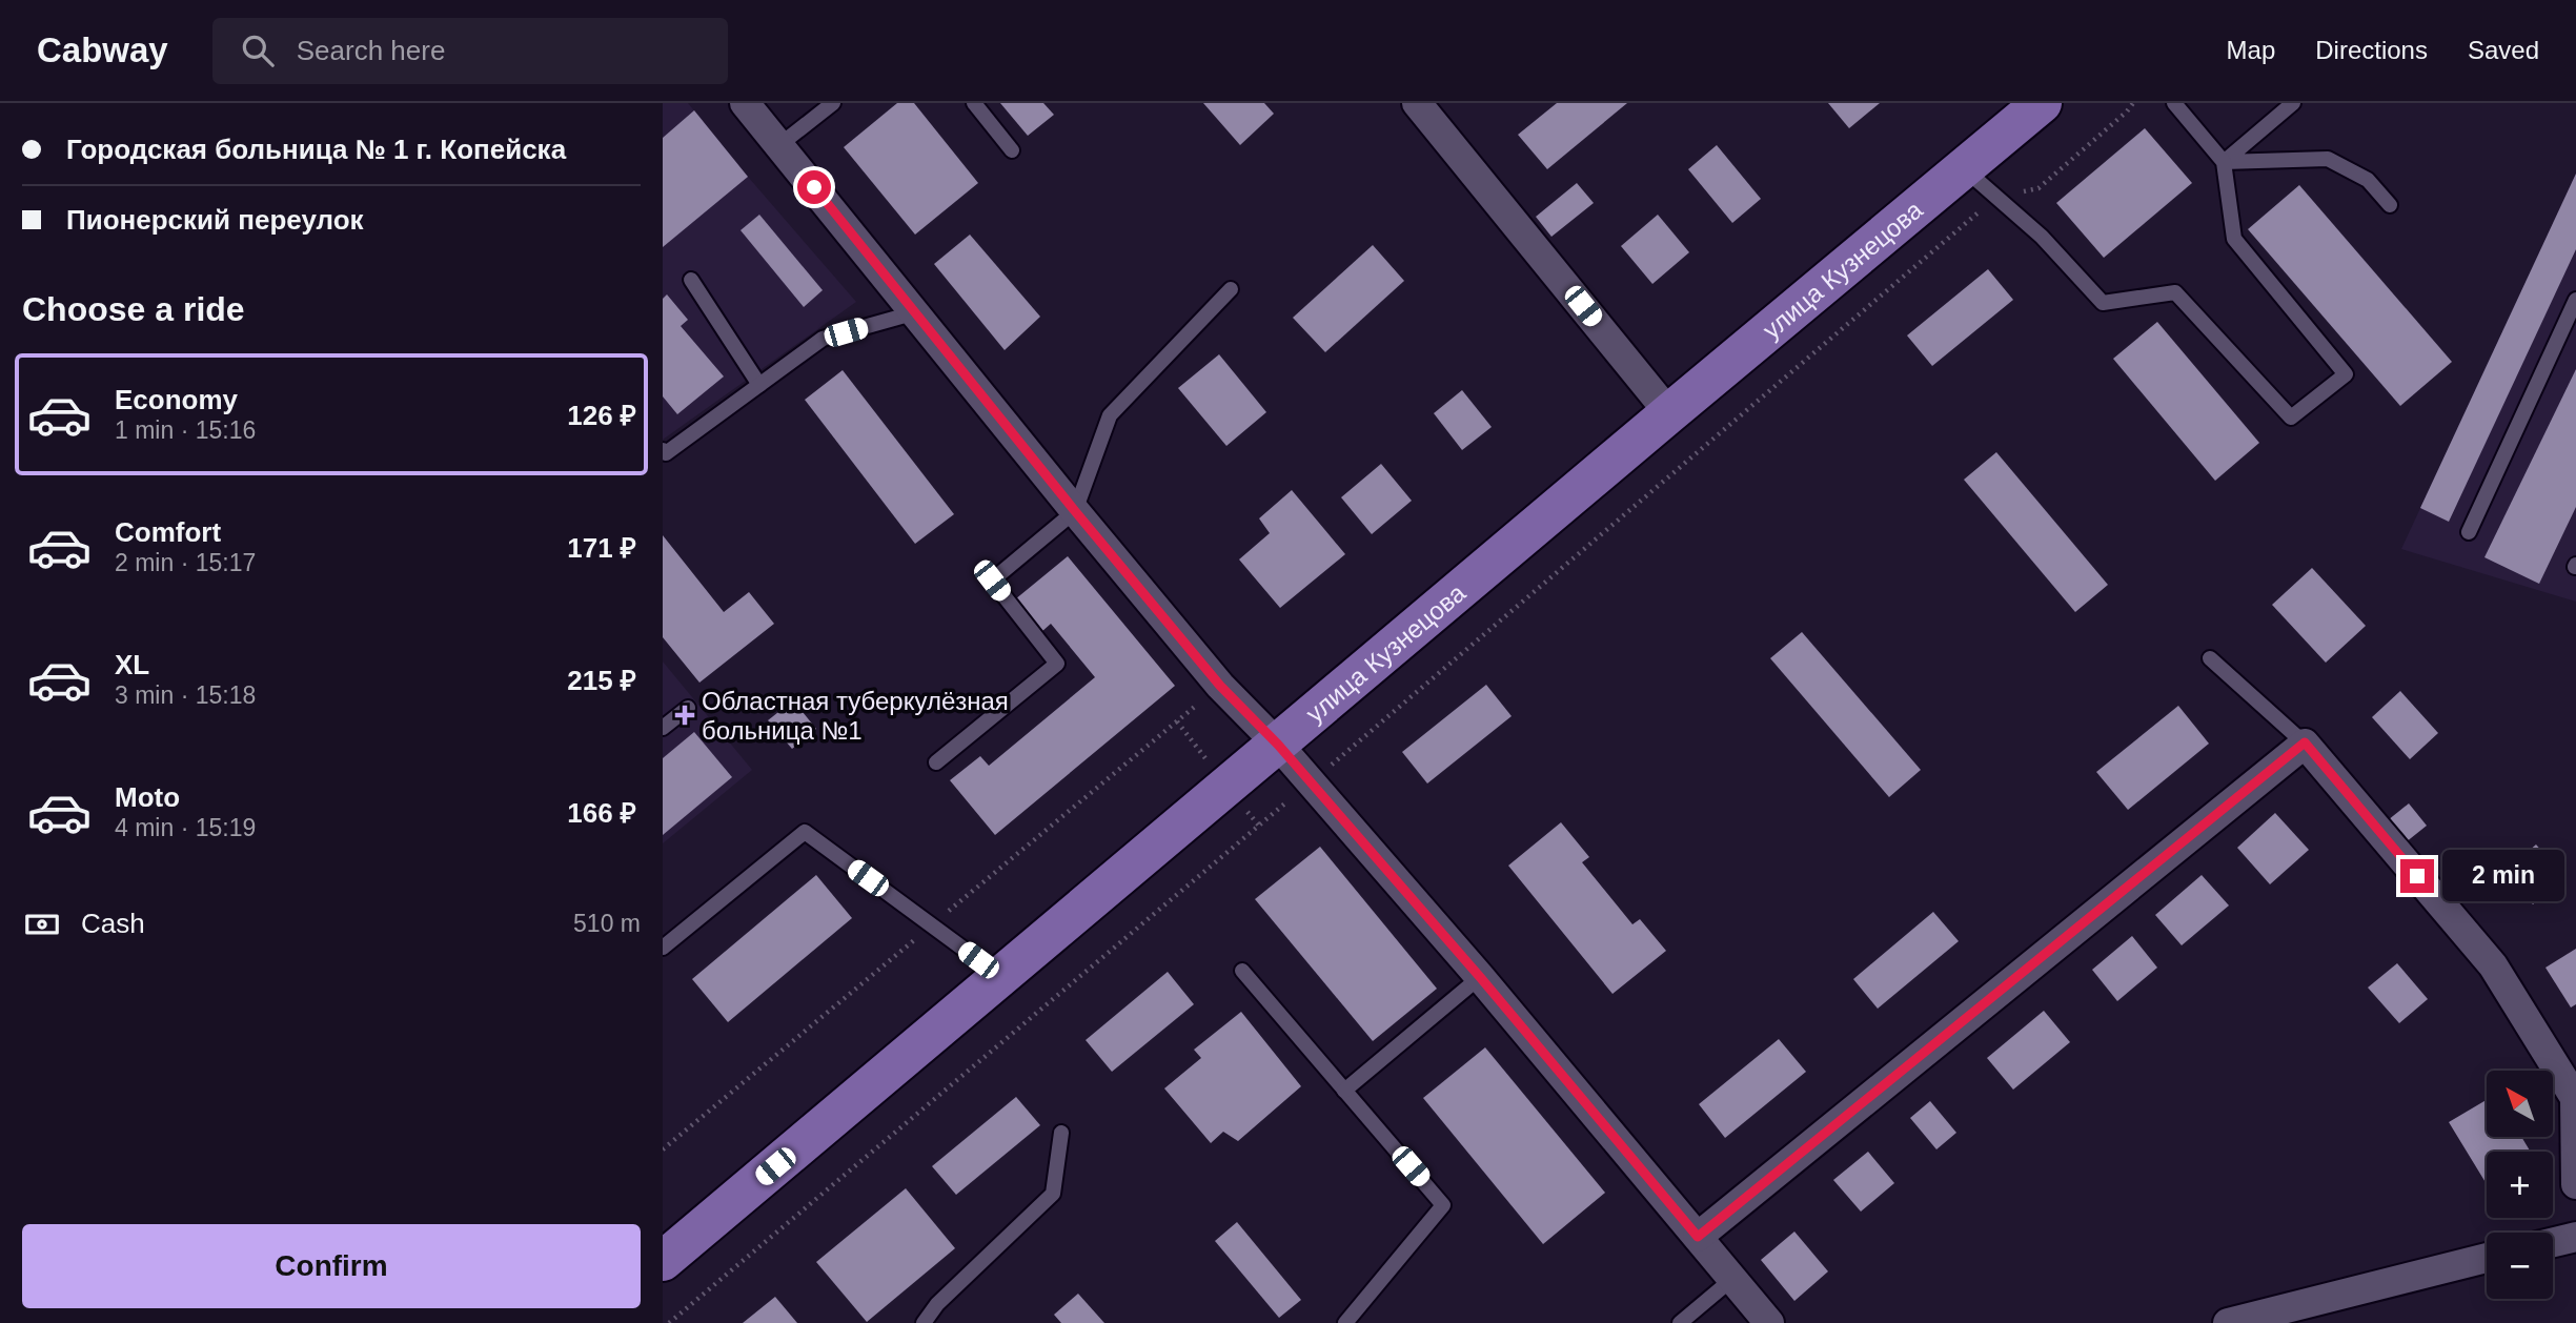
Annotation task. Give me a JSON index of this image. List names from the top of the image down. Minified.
{"streets":{"main road":["улица Кузнецова"]},"places":{"health":["Областная туберкулёзная больница №1"]},"north":"top left","page":{"header":"Cabway","search":"Search here","nav":["Map","Directions","Saved"],"banner":["Городская больница № 1 г. Копейска","Пионерский переулок"],"heading":"Choose a ride","list":[{"name":"Economy","note":"1 min · 15:16","value":"126 ₽"},{"name":"Comfort","note":"2 min · 15:17","value":"171 ₽"},{"name":"XL","note":"3 min · 15:18","value":"215 ₽"},{"name":"Moto","note":"4 min · 15:19","value":"166 ₽"}],"bubble":"2 min","pay":["Cash","510 m"],"map_buttons":["+","−"],"buttons":"Confirm"}}
